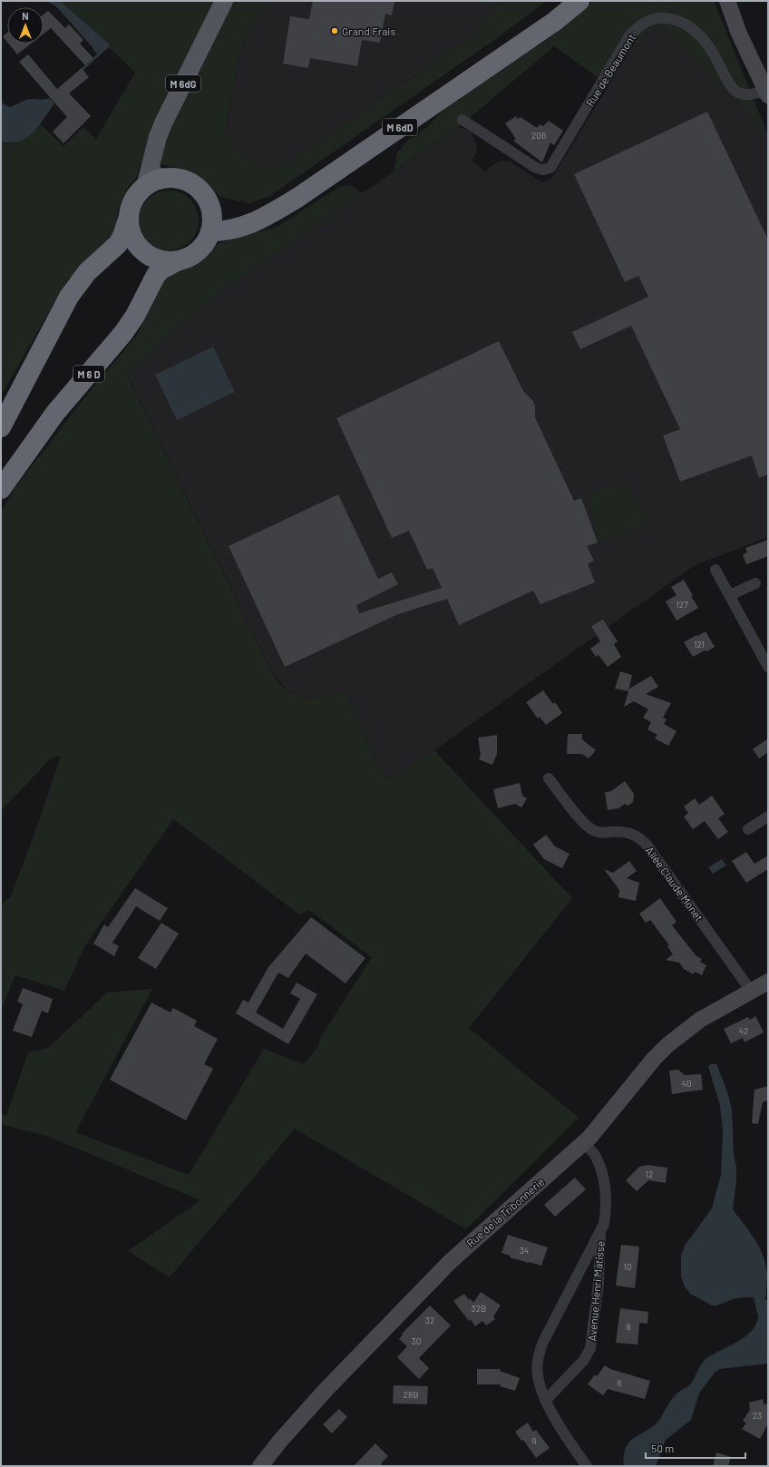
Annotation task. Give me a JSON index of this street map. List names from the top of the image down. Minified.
{"streets":{"highway":["M 6dD","M 6 D"],"main road":["M 6dG"],"street":["Rue de Beaumont","Allée Claude Monet","Rue de la Tribonnerie","Avenue Henri Matisse"]},"crossings":[["M 6dG","M 6dD"],["M 6dG","M 6 D"],["M 6dD","M 6 D"],["Allée Claude Monet","Rue de la Tribonnerie"],["Rue de la Tribonnerie","Avenue Henri Matisse"]],"places":["Grand Frais"],"house_numbers":["206","127","121","42","40","12","34","10","32B","32","8","30","6","28B","23","9"],"scale_bar":"50 m","north":"top"}
